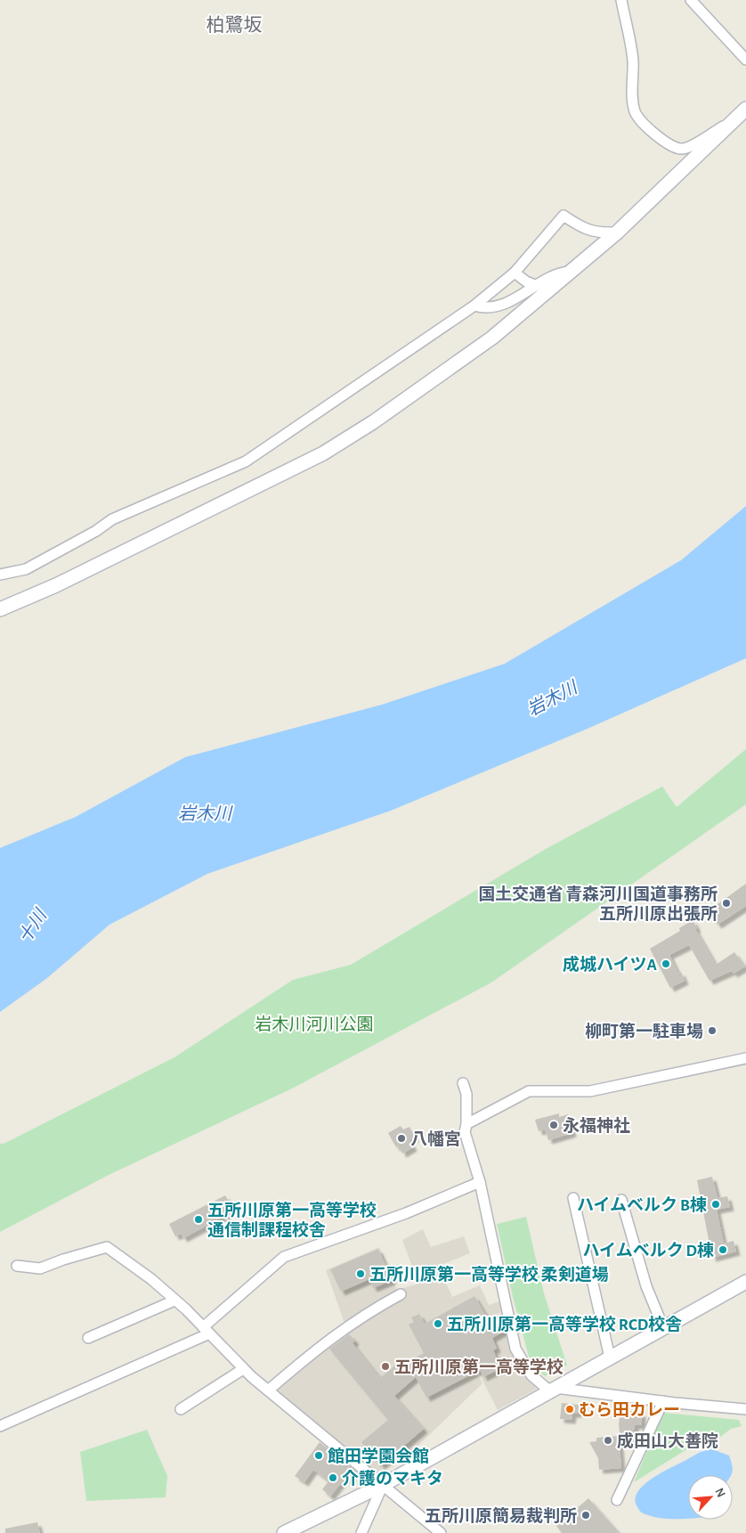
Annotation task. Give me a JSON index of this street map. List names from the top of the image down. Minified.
{"districts":["柏鷺坂"],"water":["岩木川","十川"],"parks":["岩木川河川公園"],"places":["国土交通省 青森河川国道事務所 五所川原出張所","成城ハイツA","柳町第一駐車場","永福神社","八幡宮","ハイムベルク B棟","五所川原第一高等学校 通信制課程校舎","ハイムベルク D棟","五所川原第一高等学校 柔剣道場","五所川原第一高等学校 RCD校舎","五所川原第一高等学校","むら田カレー","成田山大善院","館田学園会館","介護のマキタ","五所川原簡易裁判所"],"north":"top right"}
